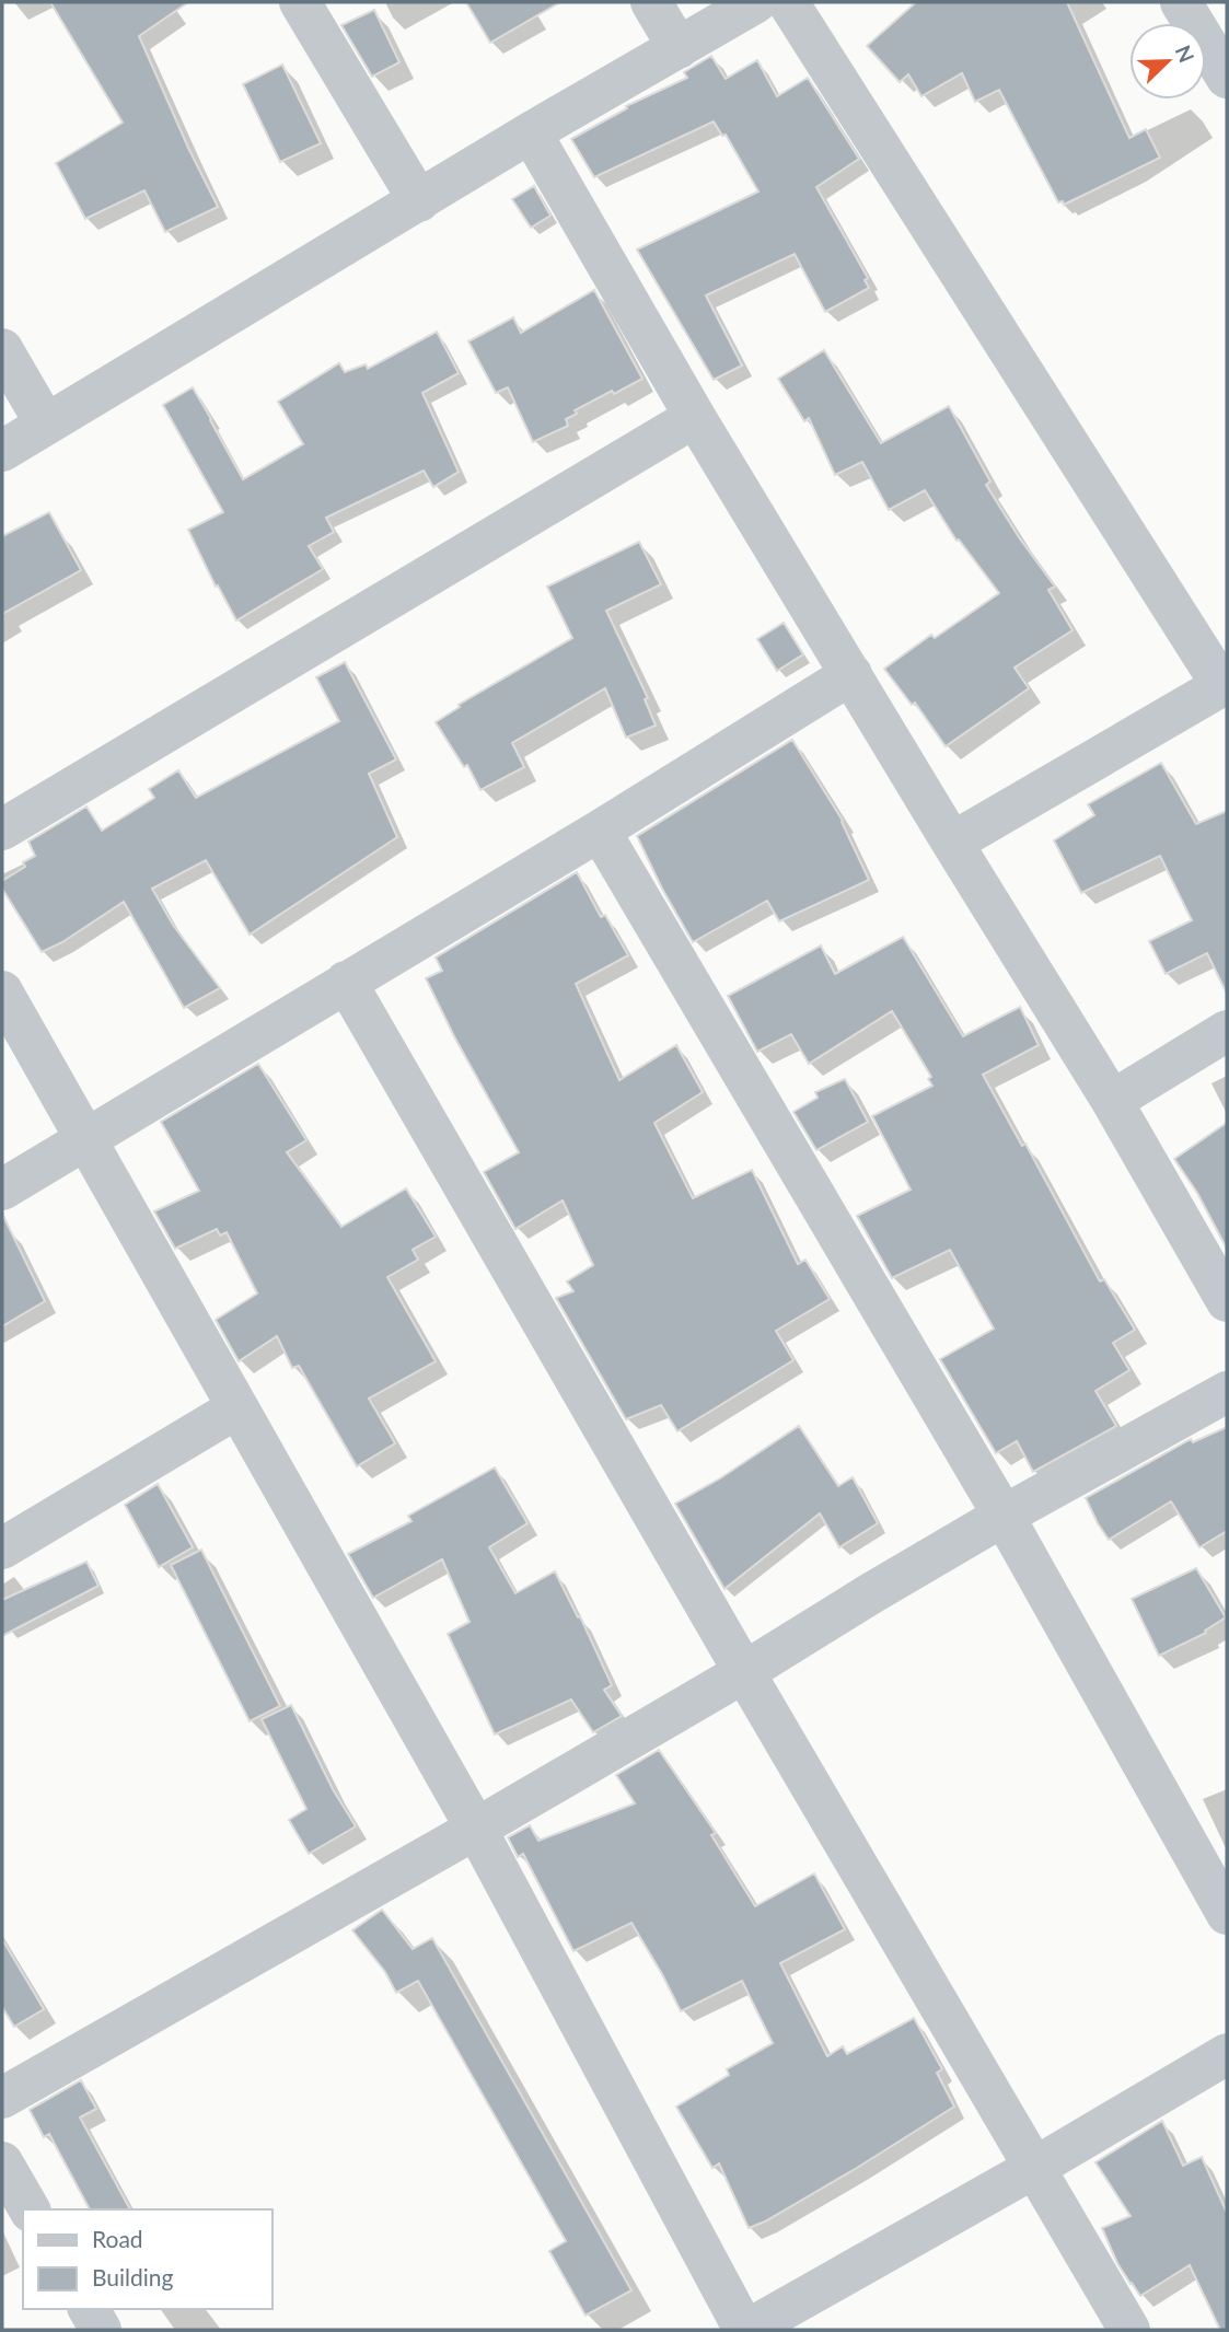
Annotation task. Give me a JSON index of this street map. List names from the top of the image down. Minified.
{"legend":["Road","Building"],"north":"top right"}
